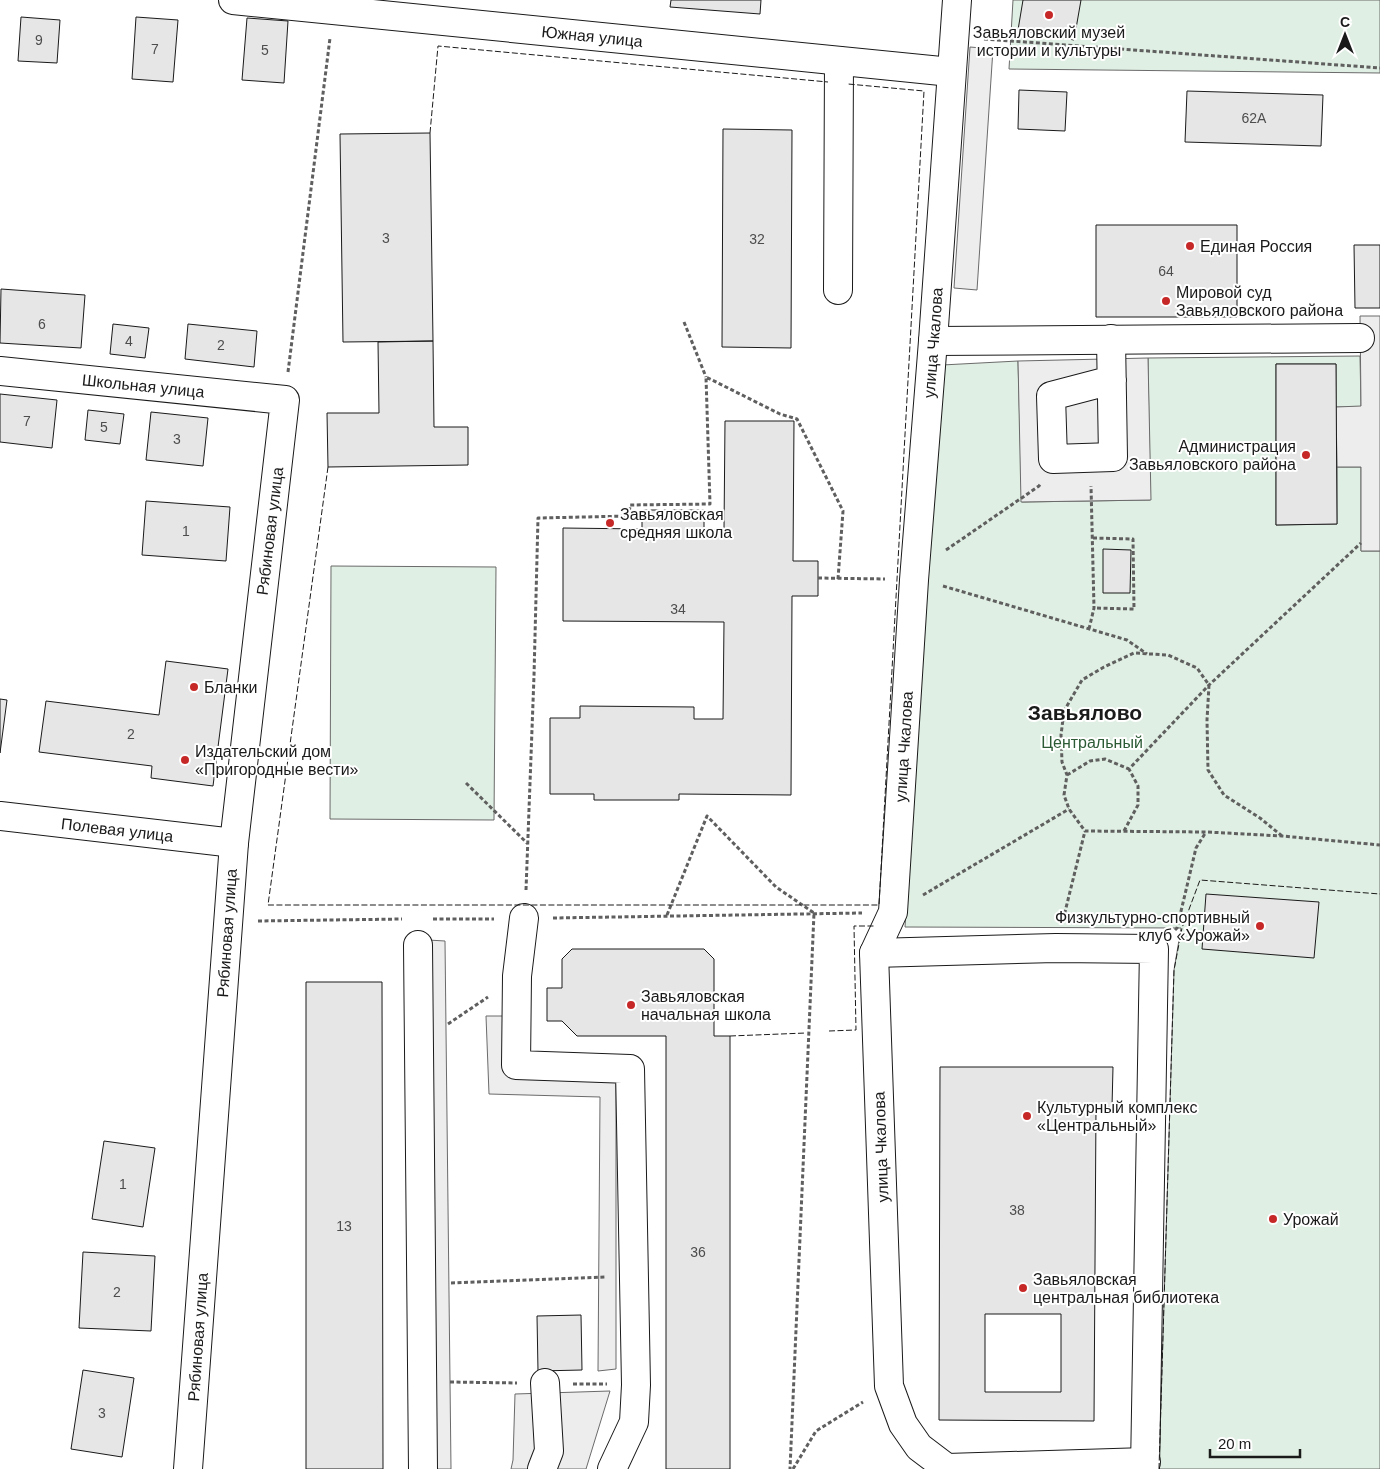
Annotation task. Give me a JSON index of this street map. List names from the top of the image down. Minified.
{"streets":{"street":["Южная улица","улица Чкалова","Школьная улица","Рябиновая улица","Полевая улица"]},"crossings":[["Южная улица","улица Чкалова"],["Школьная улица","Рябиновая улица"],["Рябиновая улица","Полевая улица"]],"districts":["Завьялово"],"parks":["Центральный"],"places":["Завьяловский музей истории и культуры","Единая Россия","Мировой суд Завьяловского района","Администрация Завьяловского района","Завьяловская средняя школа","Бланки","Издательский дом «Пригородные вести»","Физкультурно-спортивный клуб «Урожай»","Завьяловская начальная школа","Культурный комплекс «Центральный»","Урожай","Завьяловская центральная библиотека"],"house_numbers":["9","7","5","62А","3","32","64","6","4","2","7","5","3","1","34","2","1","38","13","36","2","3"],"scale_bar":"20 m","north":"top"}
